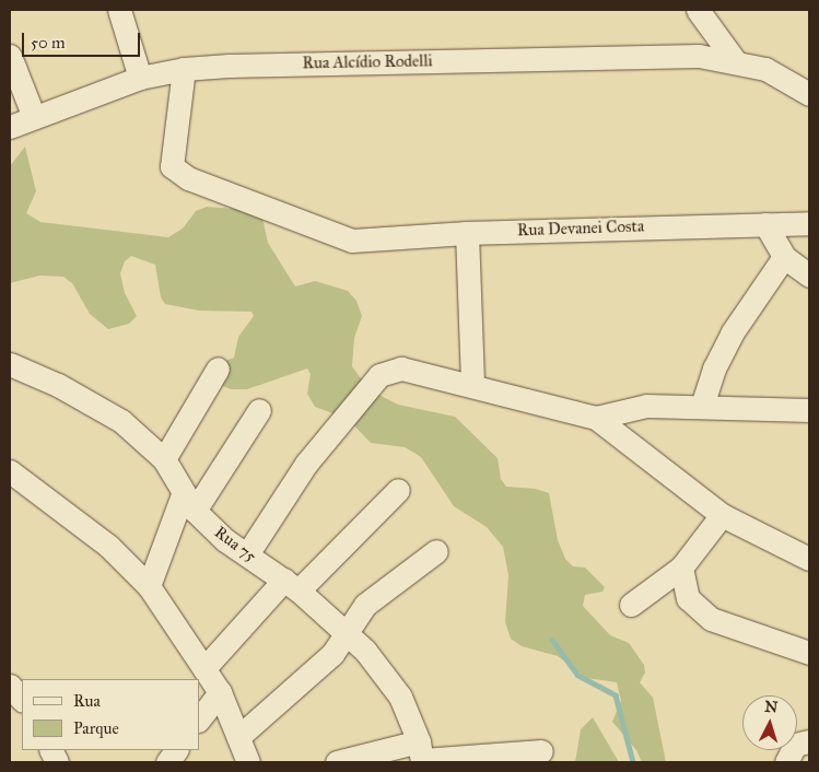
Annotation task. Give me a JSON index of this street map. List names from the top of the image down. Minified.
{"streets":{"street":["Rua Alcídio Rodelli","Rua Devanei Costa","Rua 75"]},"crossings":[["Rua Alcídio Rodelli","Rua Devanei Costa"]],"legend":["Rua","Parque"],"scale_bar":"50 m","north":"top"}
